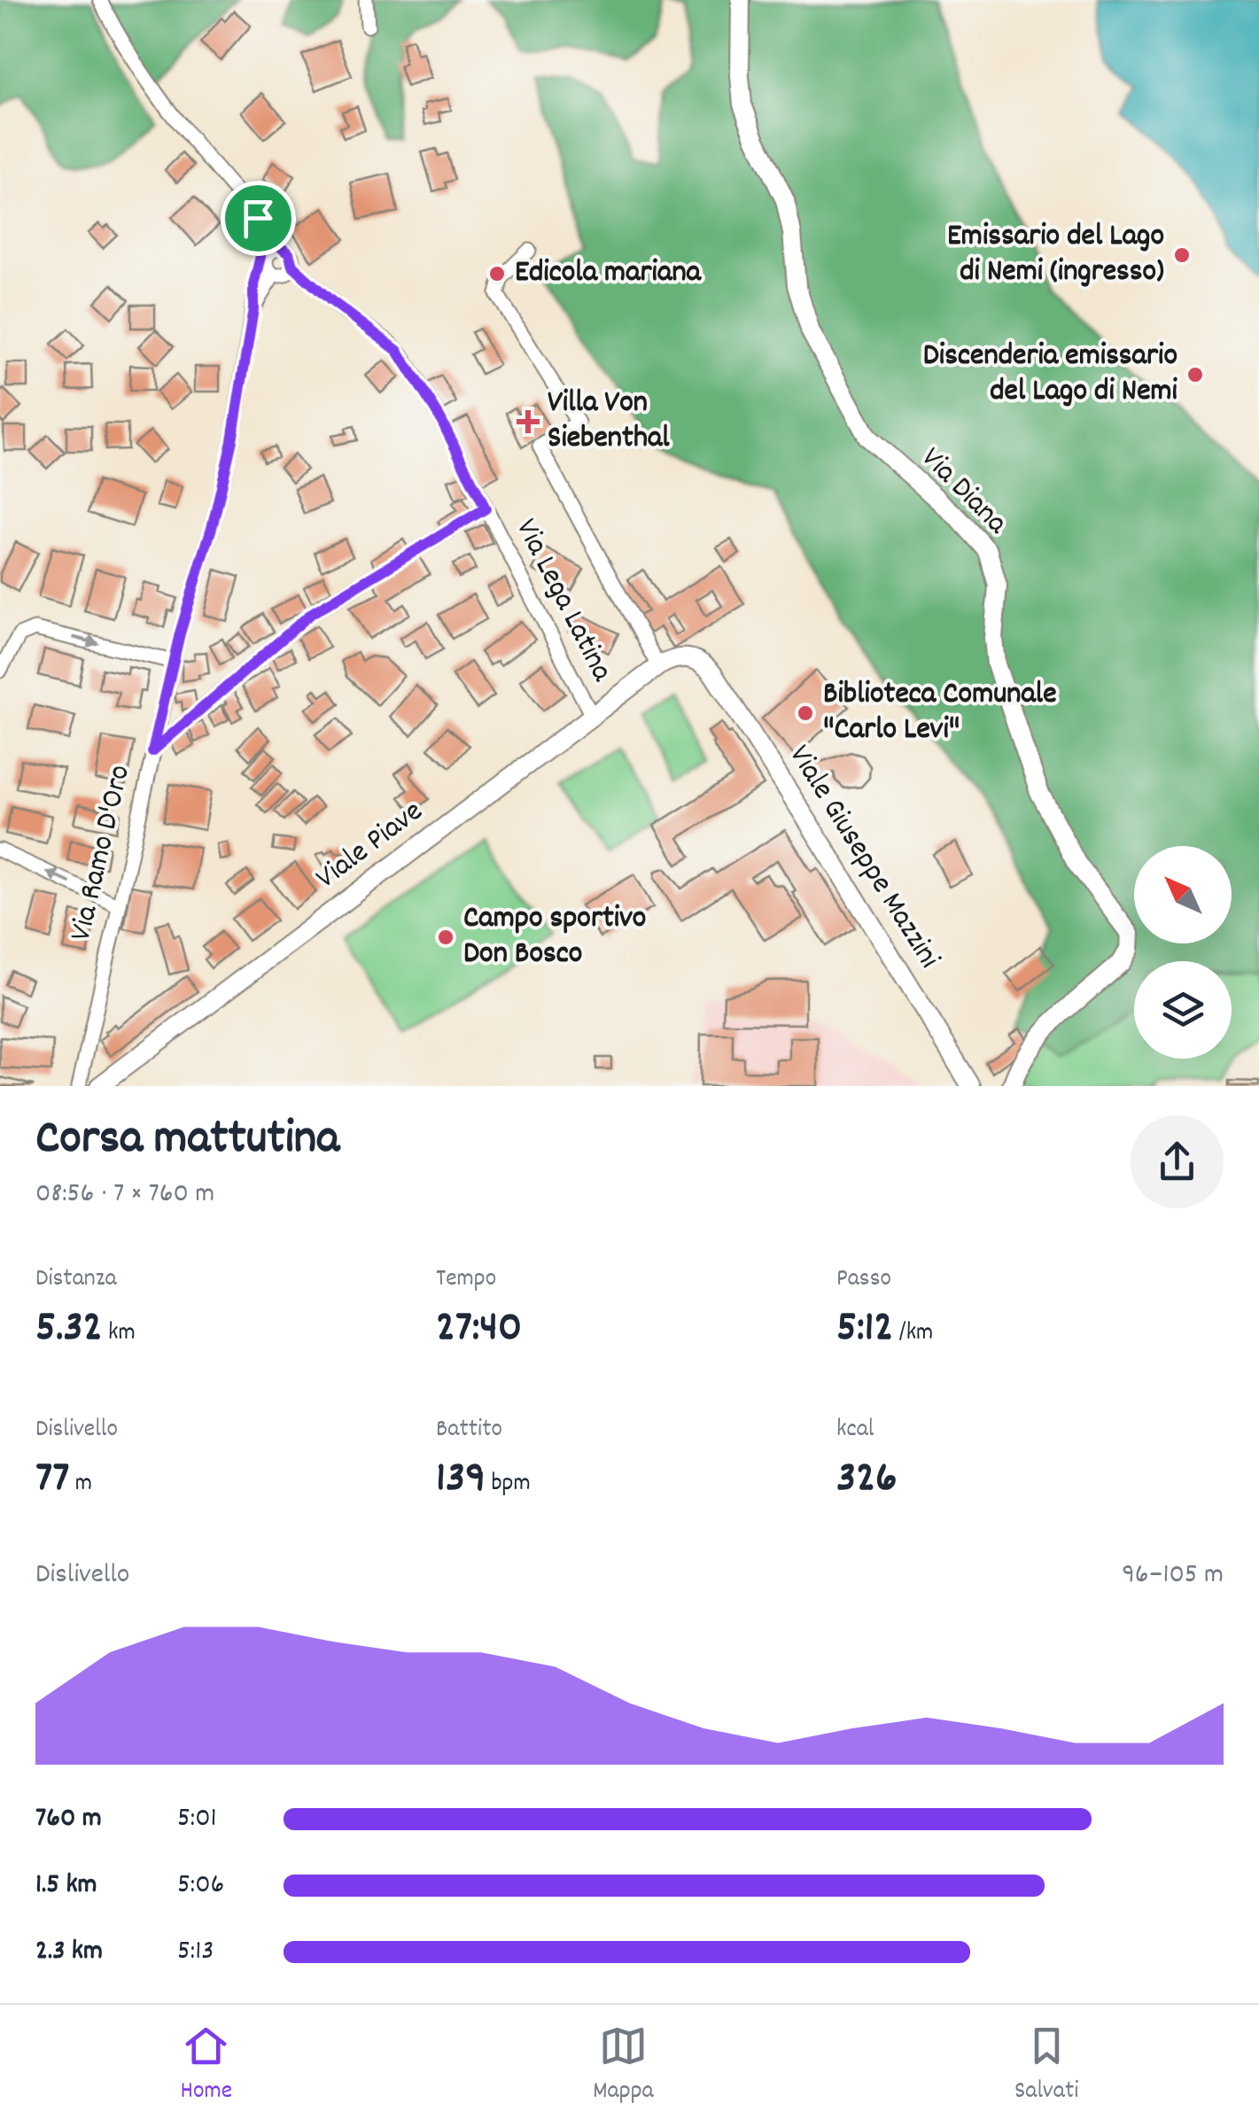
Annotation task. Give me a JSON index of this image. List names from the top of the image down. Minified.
{"streets":{"street":["Via Diana","Via Lega Latina","Viale Piave","Via Ramo D'Oro","Viale Giuseppe Mazzini"]},"crossings":[["Via Lega Latina","Viale Piave"],["Viale Piave","Viale Giuseppe Mazzini"]],"places":{"other":["Emissario del Lago di Nemi (ingresso)","Edicola mariana","Discenderia emissario del Lago di Nemi","Biblioteca Comunale \"Carlo Levi\"","Campo sportivo Don Bosco"],"health":["Villa Von Siebenthal"]},"north":"top left","page":{"heading":["Corsa mattutina","08:56 · 7 × 760 m"],"stats":[["Distanza","5.32 km"],["Tempo","27:40"],["Passo","5:12 /km"],["Dislivello","77 m"],["Battito","139 bpm"],["kcal","326"]],"chart":["Dislivello","96–105 m"],"list":[{"name":"760 m","note":"5:01"},{"name":"1.5 km","note":"5:06"},{"name":"2.3 km","note":"5:13"}],"tabs":["Home","Mappa","Salvati"]}}
